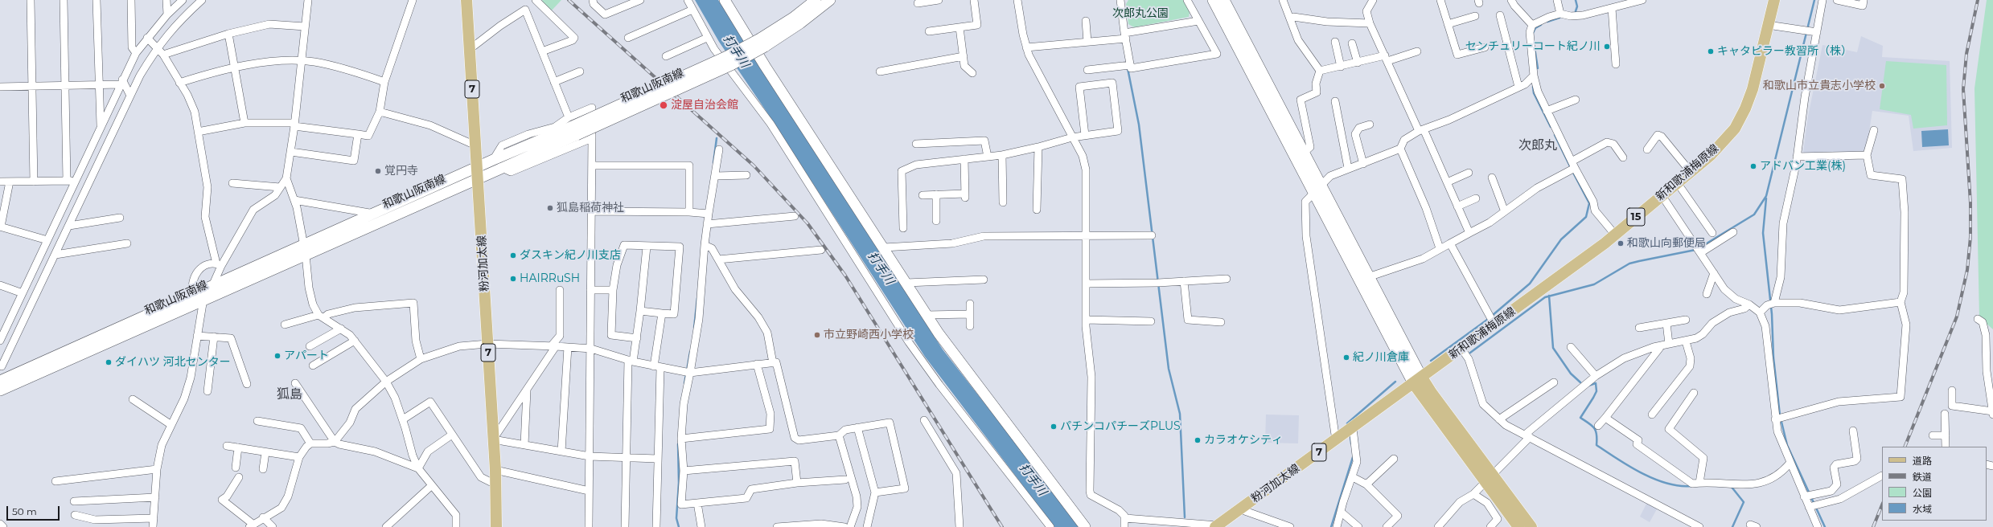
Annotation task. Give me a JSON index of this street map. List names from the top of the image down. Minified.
{"streets":{"main road":["和歌山阪南線","7","新和歌浦梅原線","15","粉河加太線"]},"crossings":[["和歌山阪南線","粉河加太線"],["新和歌浦梅原線","粉河加太線"]],"districts":["次郎丸","狐島"],"water":["打手川"],"parks":["次郎丸公園"],"places":["センチュリーコート紀ノ川","キャタピラー教習所（株）","和歌山市立貴志小学校","淀屋自治会館","アドバン工業(株)","覚円寺","狐島稲荷神社","和歌山向郵便局","ダスキン紀ノ川支店","HAIRRuSH","市立野崎西小学校","アパート","紀ノ川倉庫","ダイハツ 河北センター","パチンコパチーズPLUS","カラオケシティ"],"legend":["道路","鉄道","公園","水域"],"scale_bar":"50 m"}
